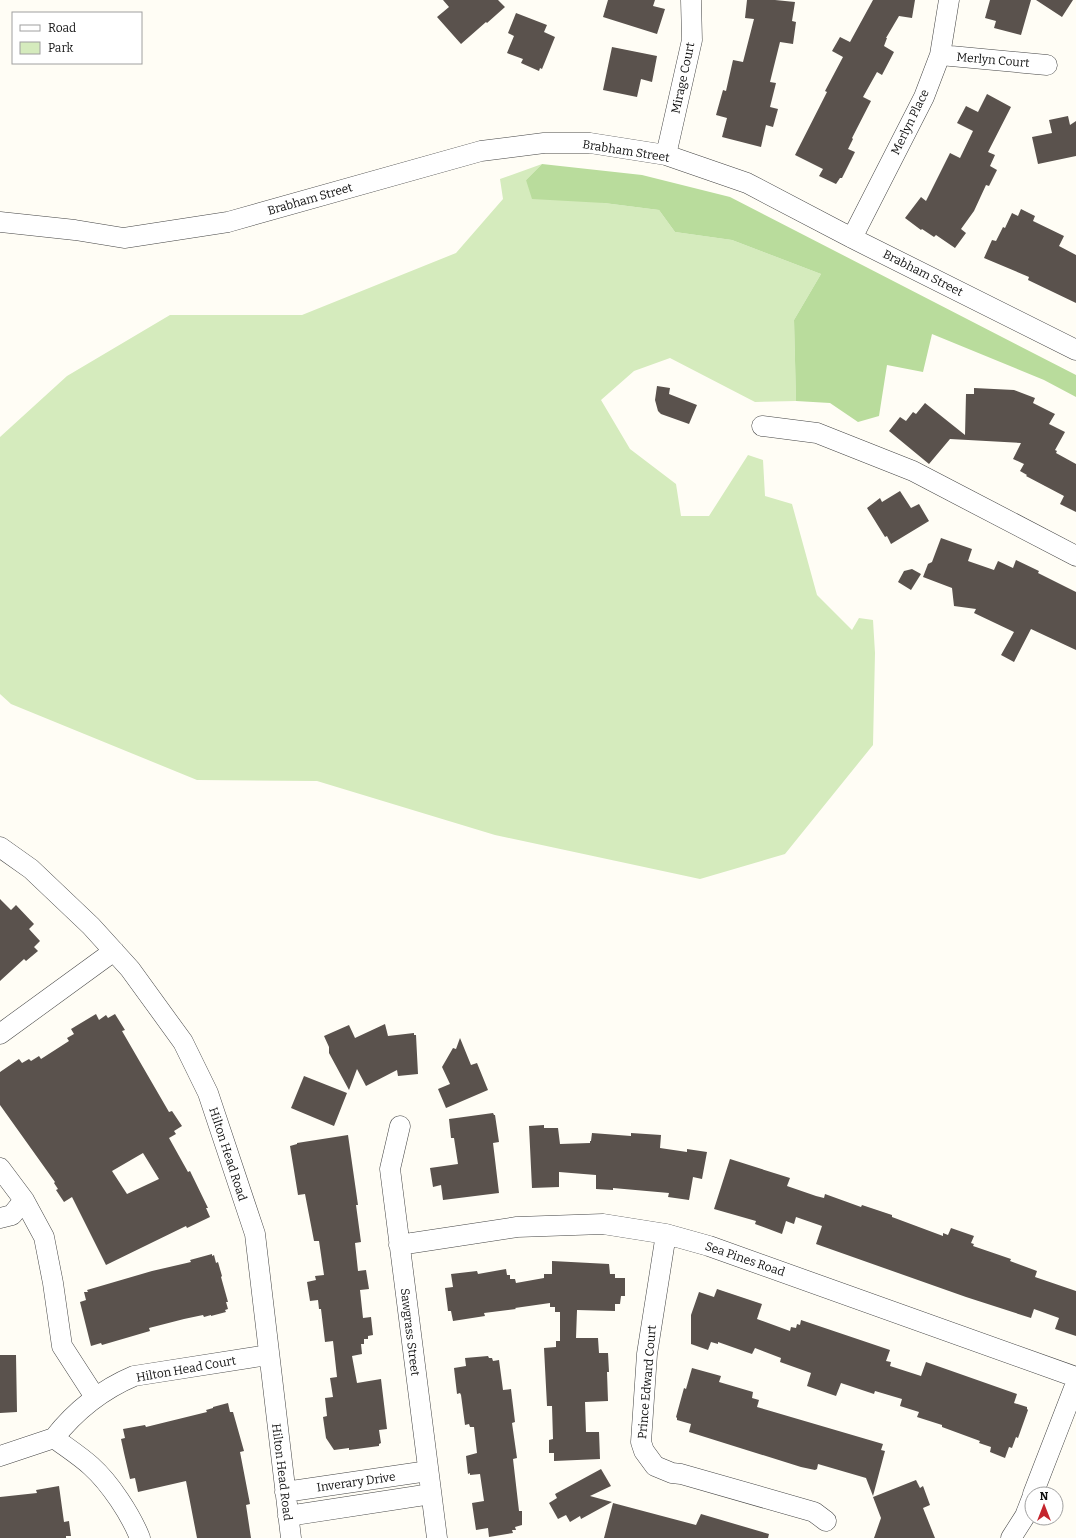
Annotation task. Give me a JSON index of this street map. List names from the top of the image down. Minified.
{"streets":{"street":["Merlyn Court","Mirage Court","Merlyn Place","Brabham Street","Hilton Head Road","Sea Pines Road","Sawgrass Street","Hilton Head Court","Prince Edward Court","Inverary Drive"]},"crossings":[["Merlyn Court","Merlyn Place"],["Mirage Court","Brabham Street"],["Merlyn Place","Brabham Street"],["Hilton Head Road","Hilton Head Court"],["Hilton Head Road","Inverary Drive"],["Sea Pines Road","Sawgrass Street"],["Sea Pines Road","Prince Edward Court"],["Sawgrass Street","Inverary Drive"]],"legend":["Road","Park"],"north":"top"}
